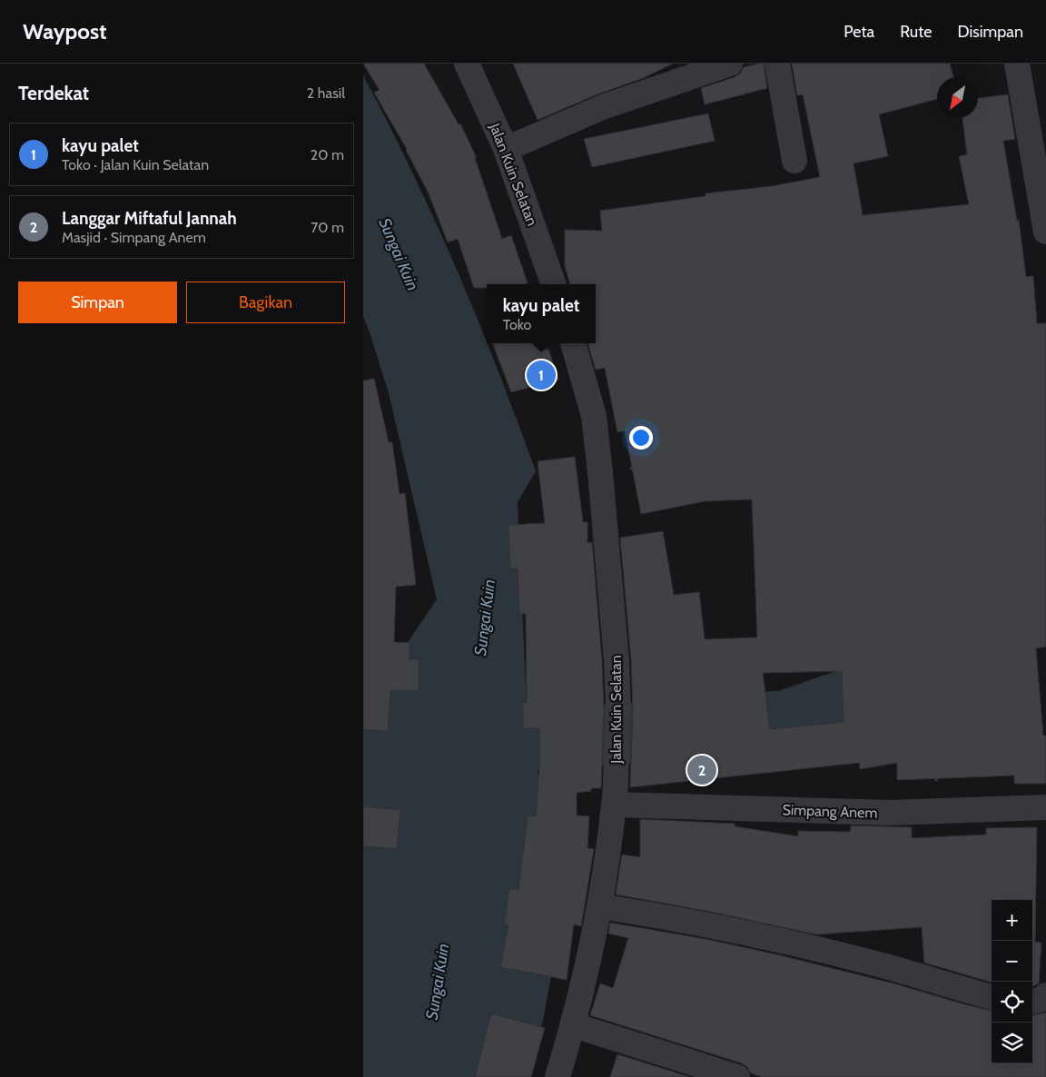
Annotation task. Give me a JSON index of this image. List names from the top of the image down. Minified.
{"streets":{"street":["Jalan Kuin Selatan","Simpang Anem"]},"crossings":[["Jalan Kuin Selatan","Simpang Anem"]],"water":["Sungai Kuin"],"north":"bottom left","page":{"header":"Waypost","nav":["Peta","Rute","Disimpan"],"heading":["Terdekat","2 hasil"],"list":[{"mark":"1","name":"kayu palet","note":"Toko · Jalan Kuin Selatan","value":"20 m"},{"mark":"2","name":"Langgar Miftaful Jannah","note":"Masjid · Simpang Anem","value":"70 m"}],"buttons":["Simpan","Bagikan"],"popup":["kayu palet","Toko"],"pins":["1","2"],"map_buttons":["+","−"]}}
